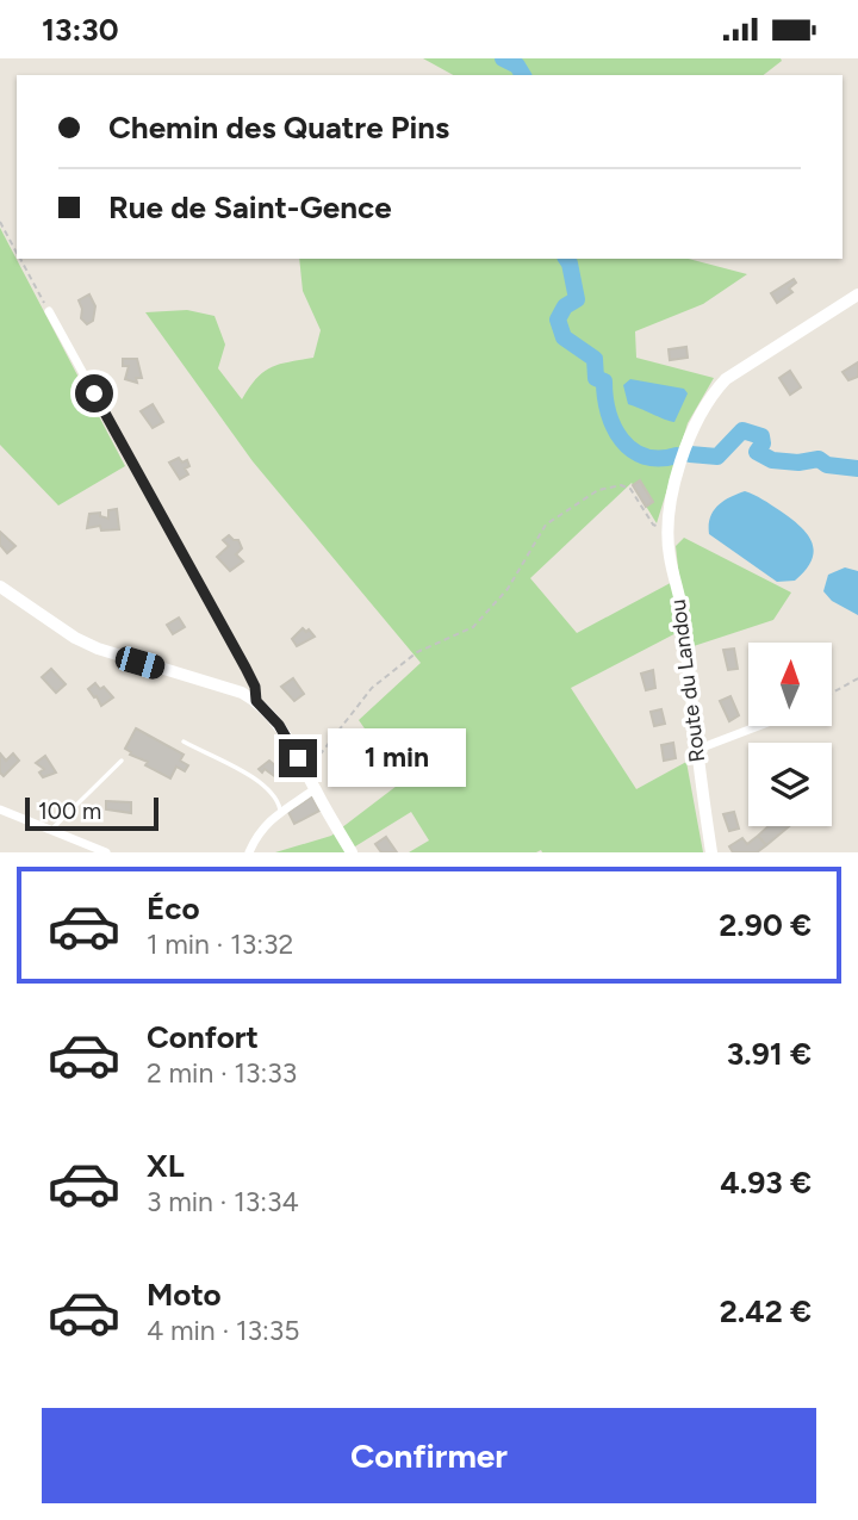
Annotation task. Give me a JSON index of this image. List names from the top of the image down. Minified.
{"streets":{"street":["Route du Landou"]},"scale_bar":"100 m","north":"top","page":{"status":"13:30","banner":["Chemin des Quatre Pins","Rue de Saint-Gence"],"bubble":"1 min","scale":"100 m","list":[{"name":"Éco","note":"1 min · 13:32","value":"2.90 €"},{"name":"Confort","note":"2 min · 13:33","value":"3.91 €"},{"name":"XL","note":"3 min · 13:34","value":"4.93 €"},{"name":"Moto","note":"4 min · 13:35","value":"2.42 €"}],"buttons":"Confirmer"}}
